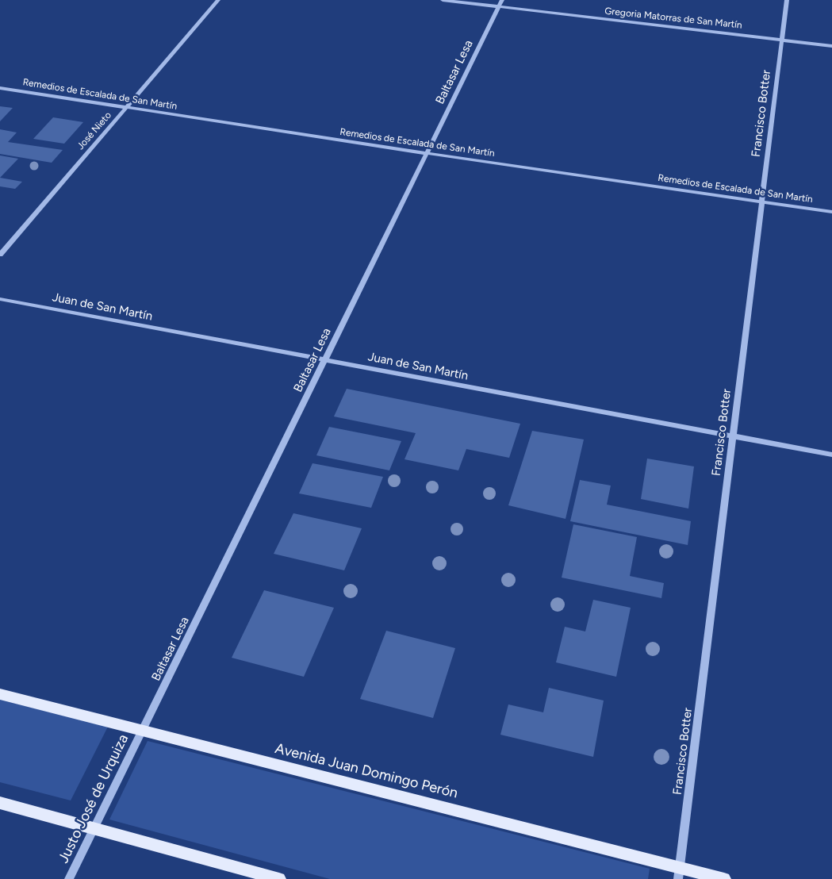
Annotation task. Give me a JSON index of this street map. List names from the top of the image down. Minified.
{"streets":{"main road":["Avenida Juan Domingo Perón"],"street":["Gregoria Matorras de San Martín","Baltasar Lesa","Remedios de Escalada de San Martín","Francisco Botter","José Nieto","Juan de San Martín","Justo José de Urquiza"]},"crossings":[["Gregoria Matorras de San Martín","Baltasar Lesa"],["Gregoria Matorras de San Martín","Francisco Botter"],["Baltasar Lesa","Remedios de Escalada de San Martín"],["Baltasar Lesa","Juan de San Martín"],["Baltasar Lesa","Avenida Juan Domingo Perón"],["Baltasar Lesa","Justo José de Urquiza"],["Remedios de Escalada de San Martín","Francisco Botter"],["Remedios de Escalada de San Martín","José Nieto"],["Francisco Botter","Juan de San Martín"],["Francisco Botter","Avenida Juan Domingo Perón"],["Avenida Juan Domingo Perón","Justo José de Urquiza"]]}
